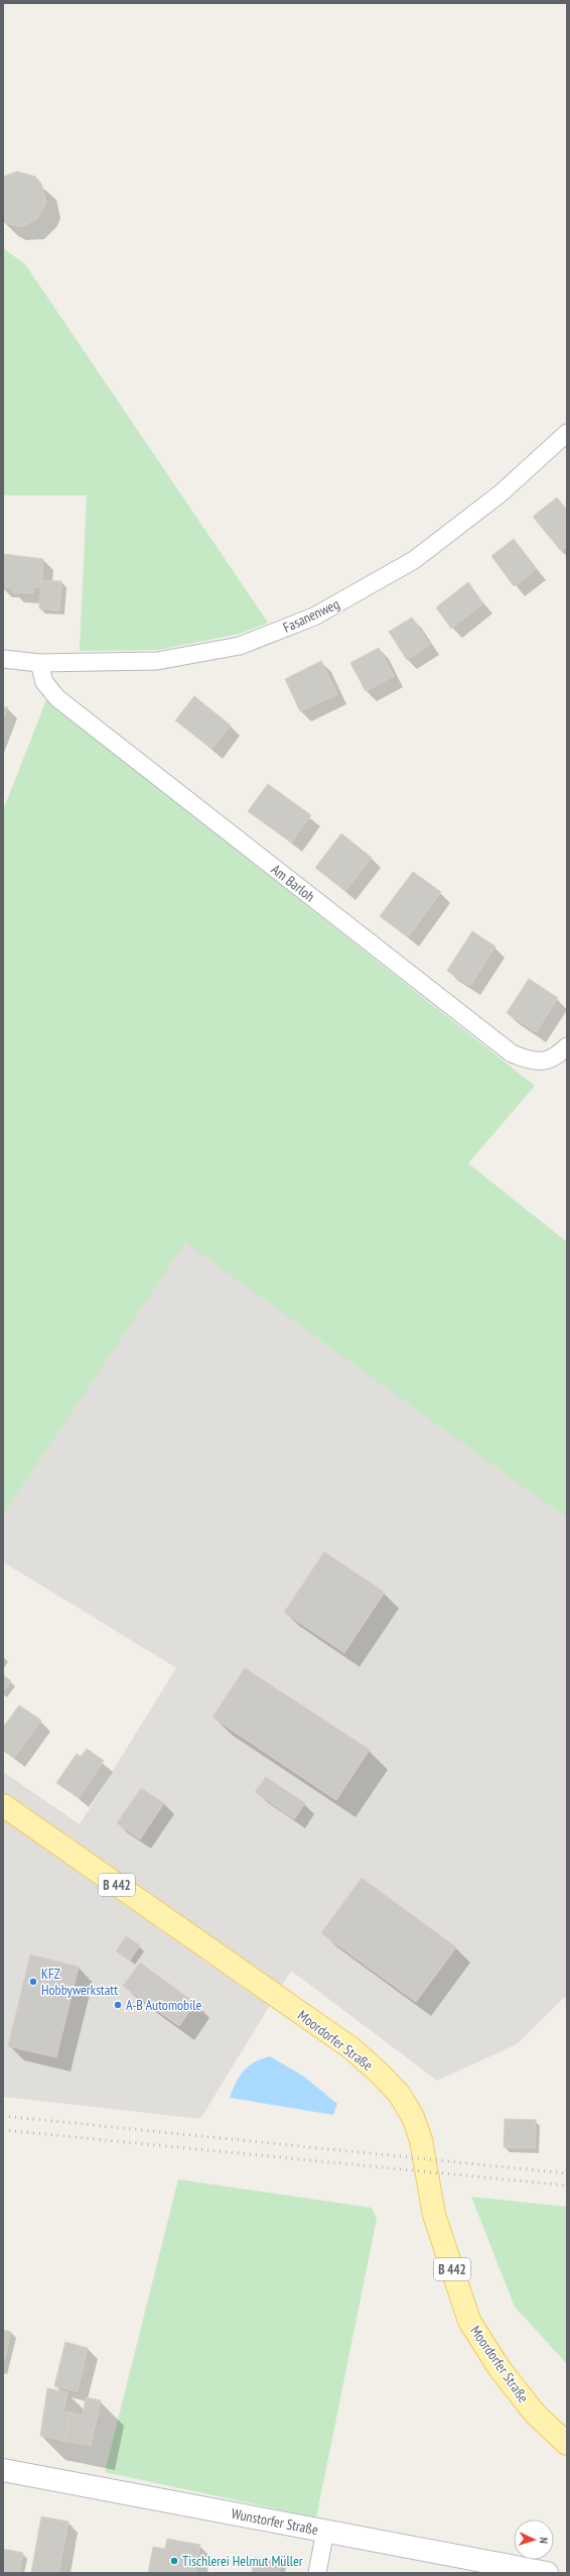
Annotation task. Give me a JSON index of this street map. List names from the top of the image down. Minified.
{"streets":{"main road":["B 442","Moordorfer Straße"],"street":["Fasanenweg","Am Barloh","Wunstorfer Straße"]},"crossings":[["Fasanenweg","Am Barloh"]],"places":["KFZ Hobbywerkstatt","A-B Automobile","Tischlerei Helmut Müller"],"north":"right"}
